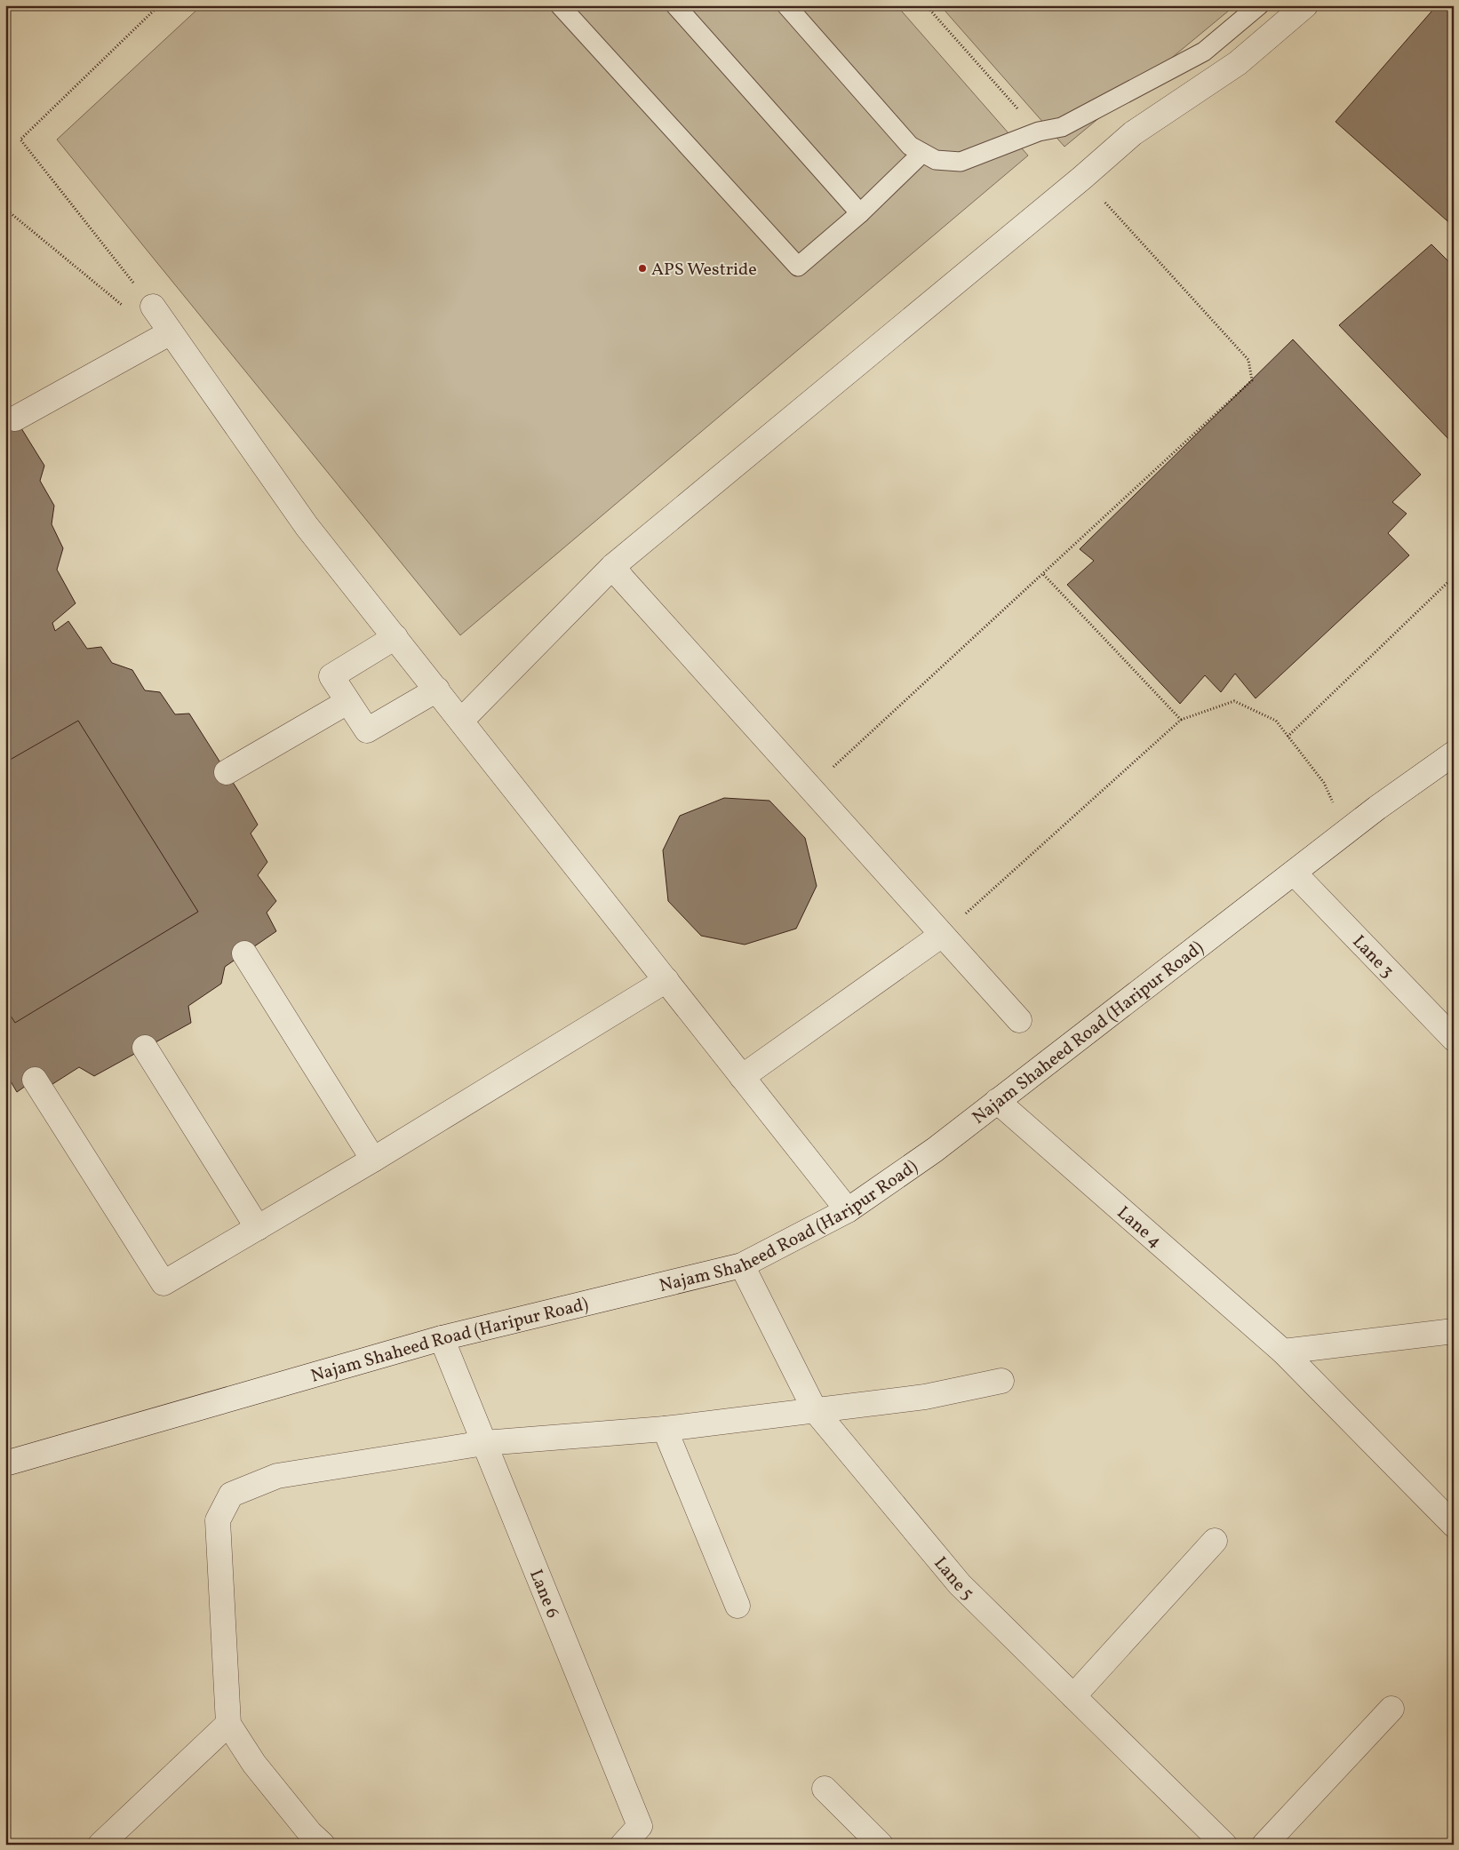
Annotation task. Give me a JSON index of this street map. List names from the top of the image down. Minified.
{"streets":{"street":["Lane 3","Najam Shaheed Road (Haripur Road)","Lane 4","Lane 5","Lane 6"]},"crossings":[["Lane 3","Najam Shaheed Road (Haripur Road)"],["Najam Shaheed Road (Haripur Road)","Lane 4"],["Najam Shaheed Road (Haripur Road)","Lane 5"],["Najam Shaheed Road (Haripur Road)","Lane 6"]],"places":["APS Westride"]}
